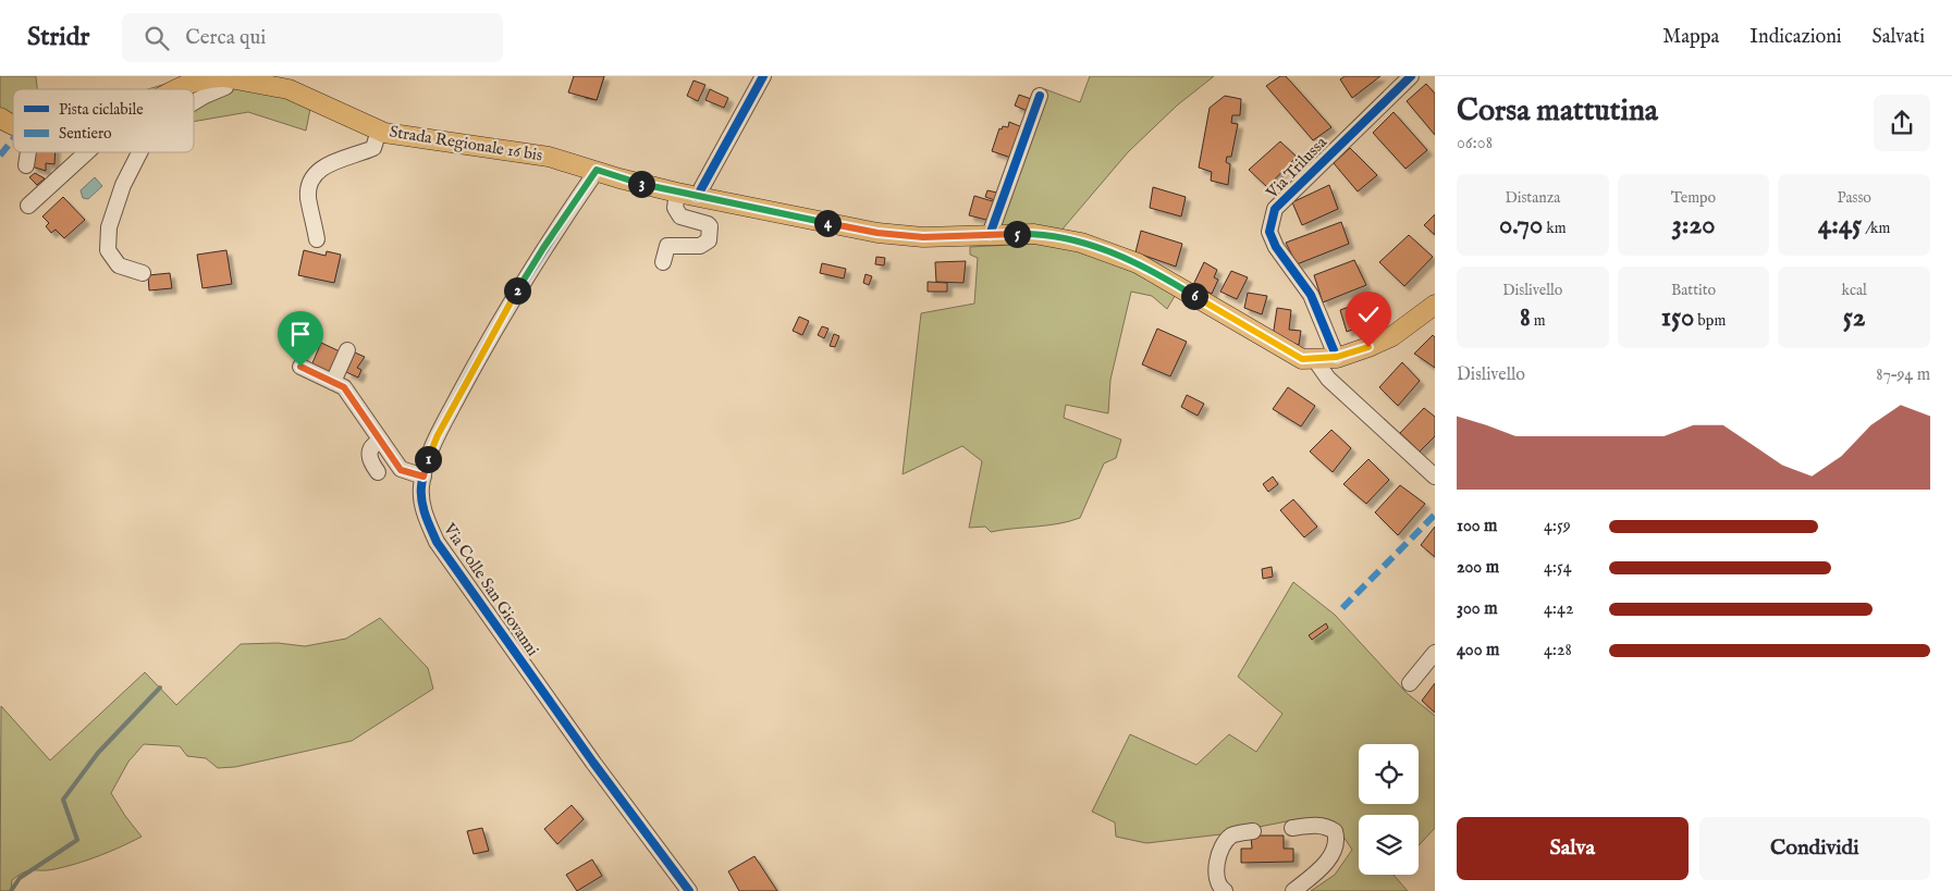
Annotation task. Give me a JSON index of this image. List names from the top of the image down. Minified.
{"streets":{"main road":["Strada Regionale 16 bis"],"street":["Via Trilussa","Via Colle San Giovanni"]},"crossings":[["Strada Regionale 16 bis","Via Colle San Giovanni"]],"legend":["Pista ciclabile","Sentiero"],"page":{"header":"Stridr","search":"Cerca qui","nav":["Mappa","Indicazioni","Salvati"],"heading":["Corsa mattutina","06:08"],"stats":[["Distanza","0.70 km"],["Tempo","3:20"],["Passo","4:45 /km"],["Dislivello","8 m"],["Battito","150 bpm"],["kcal","52"]],"pins":["3","4","5","2","6","1"],"chart":["Dislivello","87–94 m"],"list":[{"name":"100 m","note":"4:59"},{"name":"200 m","note":"4:54"},{"name":"300 m","note":"4:42"},{"name":"400 m","note":"4:28"}],"buttons":["Salva","Condividi"]}}
